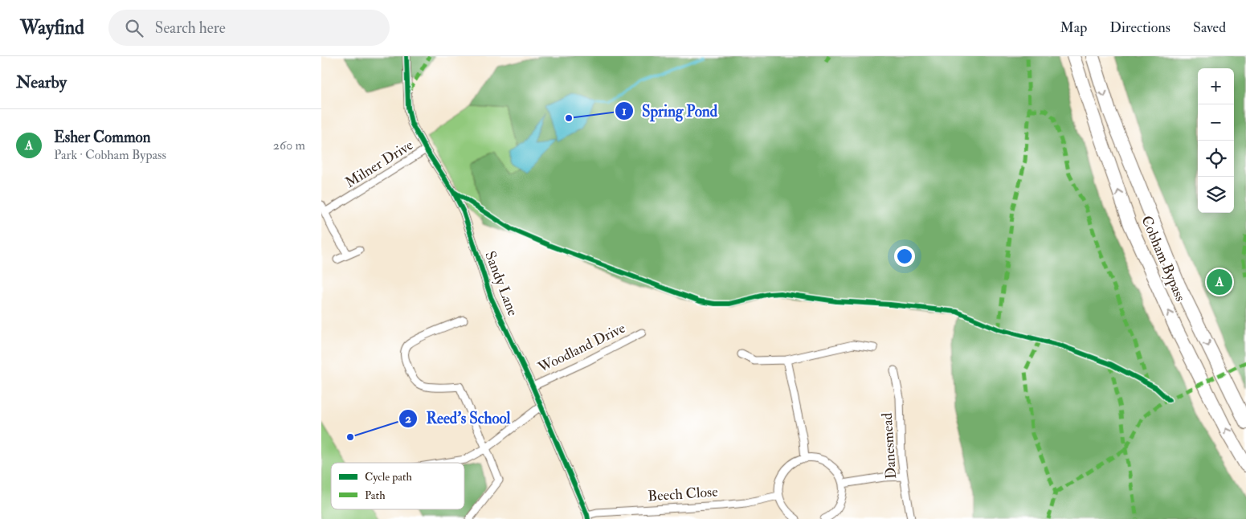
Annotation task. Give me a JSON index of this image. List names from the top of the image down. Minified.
{"streets":{"highway":["Cobham Bypass"],"street":["Milner Drive","Sandy Lane","Woodland Drive","Danesmead","Beech Close"]},"crossings":[["Milner Drive","Sandy Lane"],["Sandy Lane","Woodland Drive"],["Sandy Lane","Beech Close"]],"places":["Spring Pond","Reed's School"],"legend":["Cycle path","Path"],"page":{"header":"Wayfind","search":"Search here","nav":["Map","Directions","Saved"],"heading":"Nearby","map_buttons":["+","−"],"list":[{"mark":"A","name":"Esher Common","note":"Park · Cobham Bypass","value":"260 m"}],"pins":"A"}}
